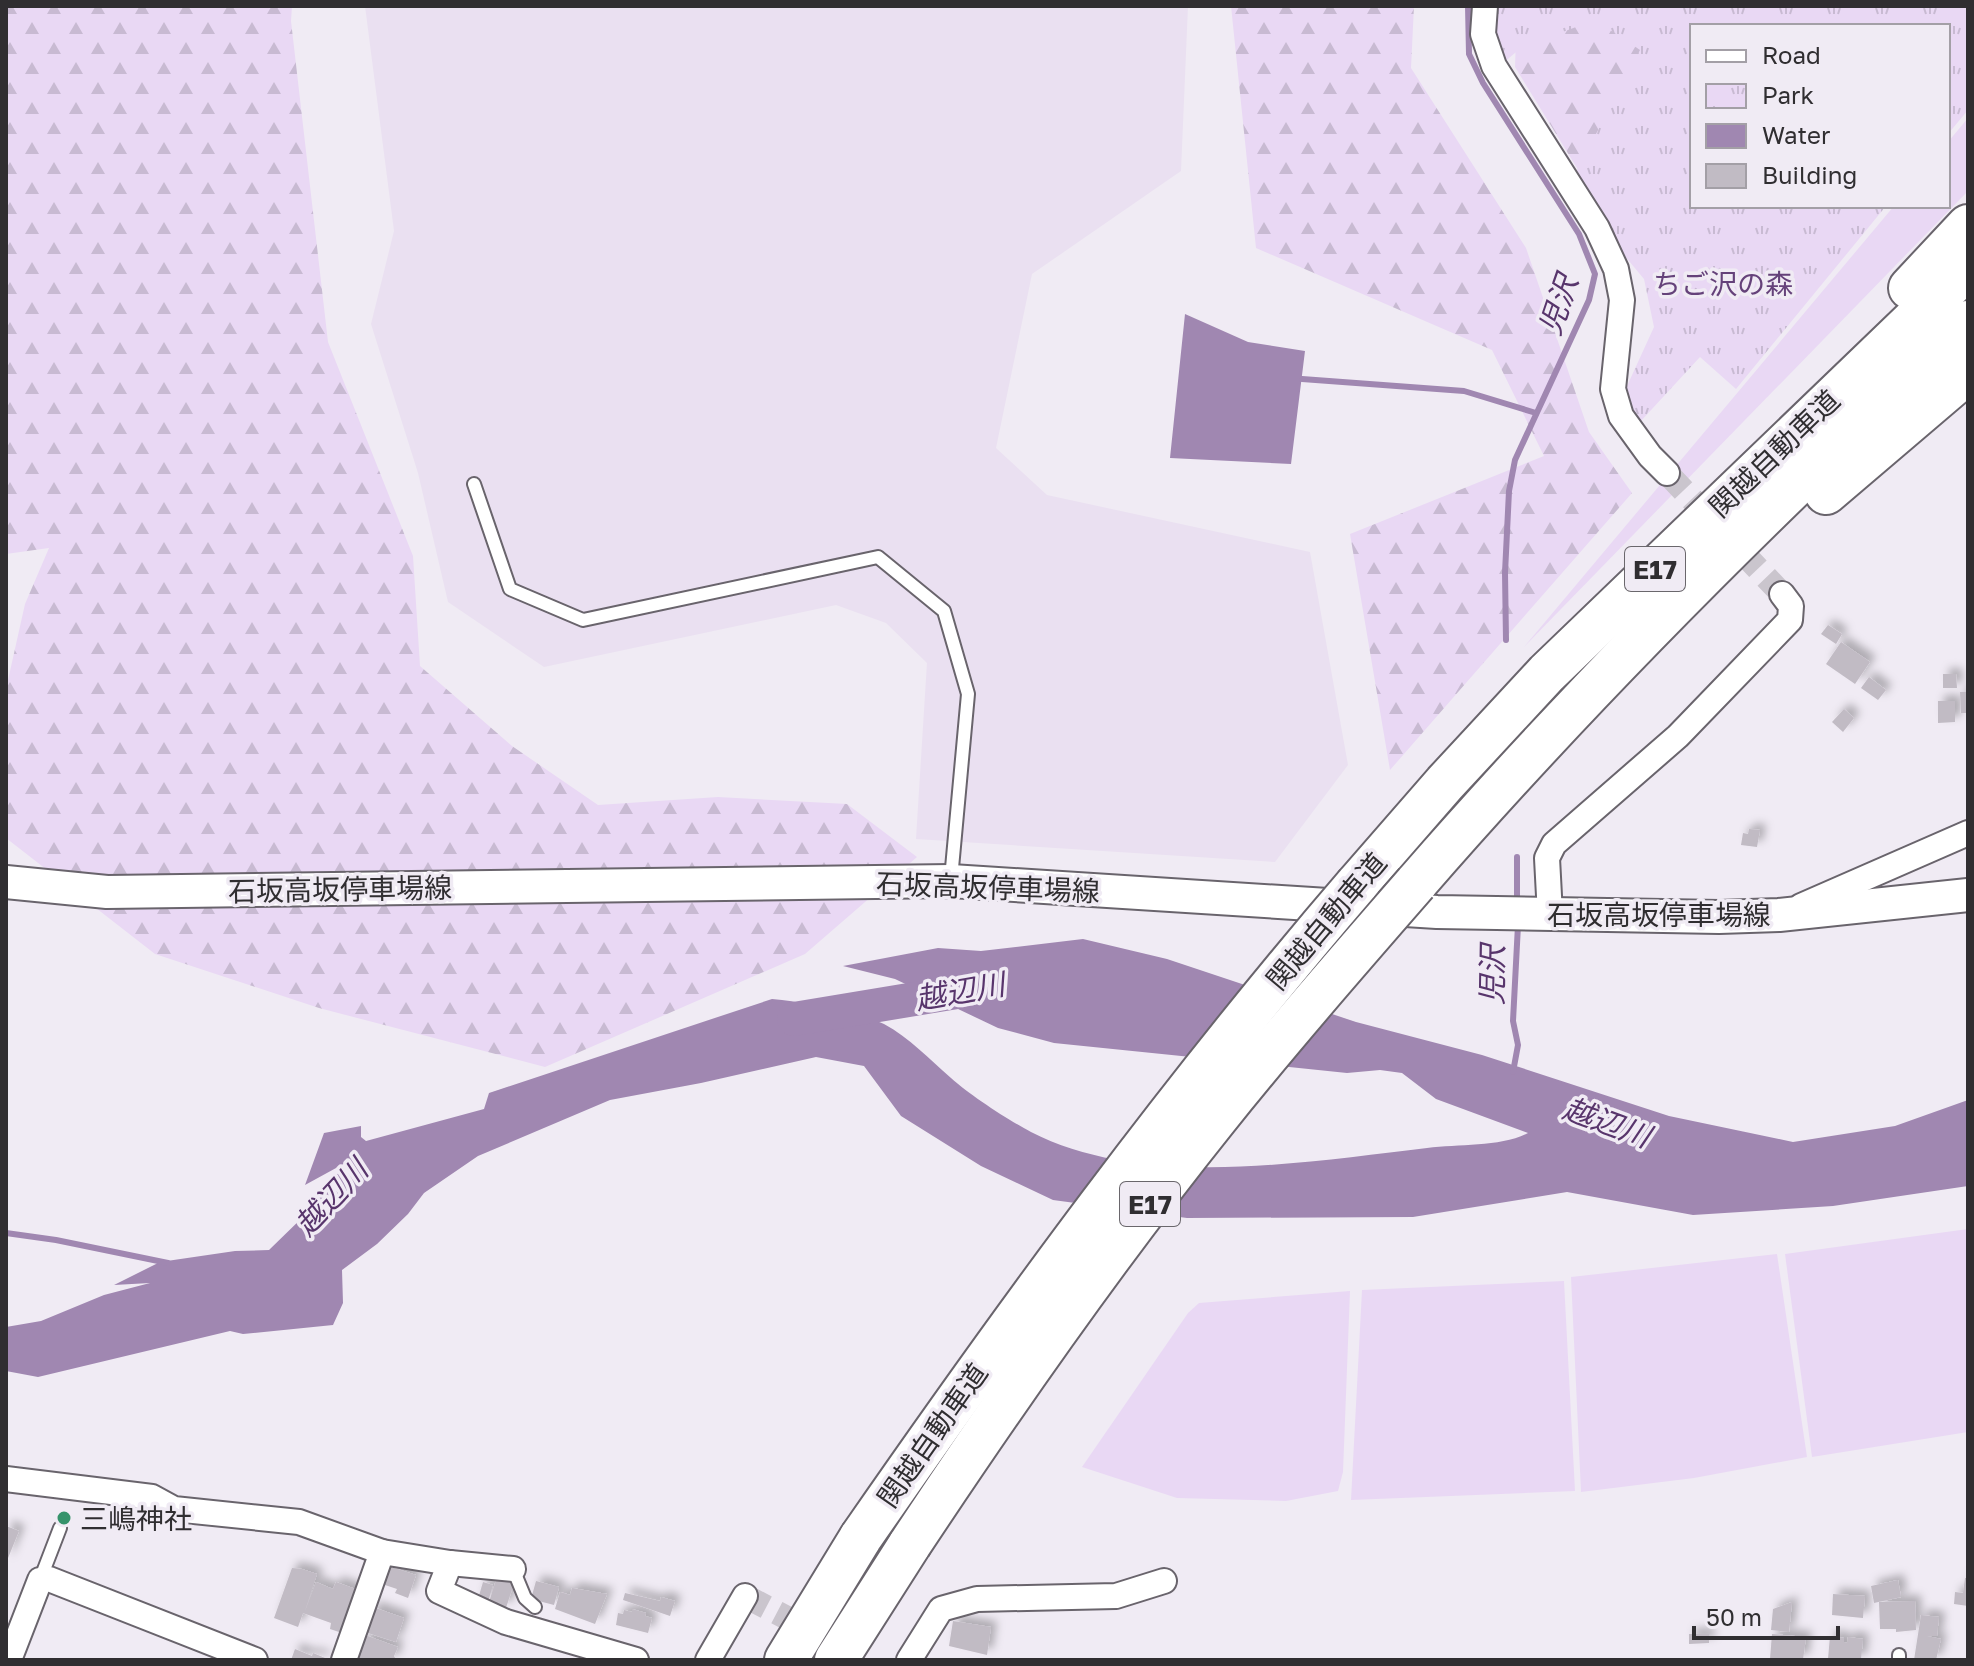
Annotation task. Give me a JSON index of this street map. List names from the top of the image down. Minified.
{"streets":{"highway":["関越自動車道","E17"],"main road":["石坂高坂停車場線"]},"water":["児沢","越辺川"],"parks":["ちご沢の森"],"places":["三嶋神社"],"legend":["Road","Park","Water","Building"],"scale_bar":"50 m"}
